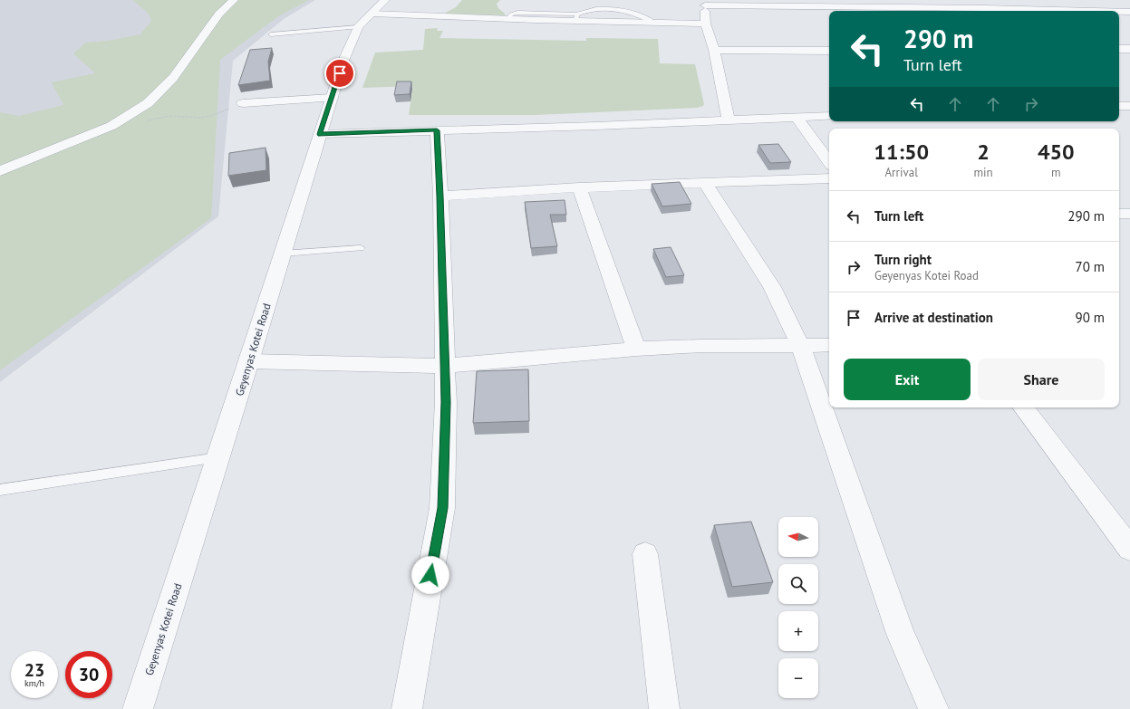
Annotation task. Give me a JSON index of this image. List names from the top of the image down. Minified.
{"streets":{"street":["Geyenyas Kotei Road"]},"north":"left","page":{"turn":["290 m","Turn left"],"eta":["11:50","Arrival","2","min","450","m"],"list":[{"name":"Turn left","value":"290 m"},{"name":"Turn right","note":"Geyenyas Kotei Road","value":"70 m"},{"name":"Arrive at destination","value":"90 m"}],"buttons":["Exit","Share"],"map_buttons":["+","−"],"speed":"23 km/h","limit":"30"}}
